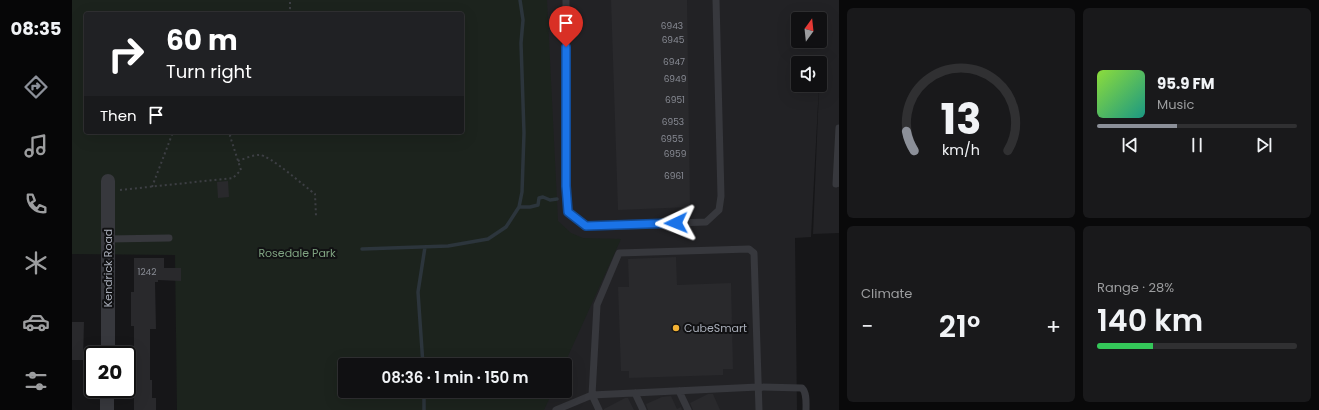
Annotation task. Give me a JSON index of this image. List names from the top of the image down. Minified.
{"streets":{"street":["Kendrick Road"]},"parks":["Rosedale Park"],"places":["CubeSmart"],"house_numbers":["6943","6945","6947","6949","6951","6953","6955","6959","6961","1242"],"north":"top","page":{"tabs":"08:35","turn":["60 m","Turn right"],"song":["95.9 FM","Music"],"then":"Then","tile":["Climate",["Range · 28%","140 km"]],"heat":["−","21°","+"],"limit":"20","trip":"08:36 · 1 min · 150 m","gauge":["13","km/h"]}}
